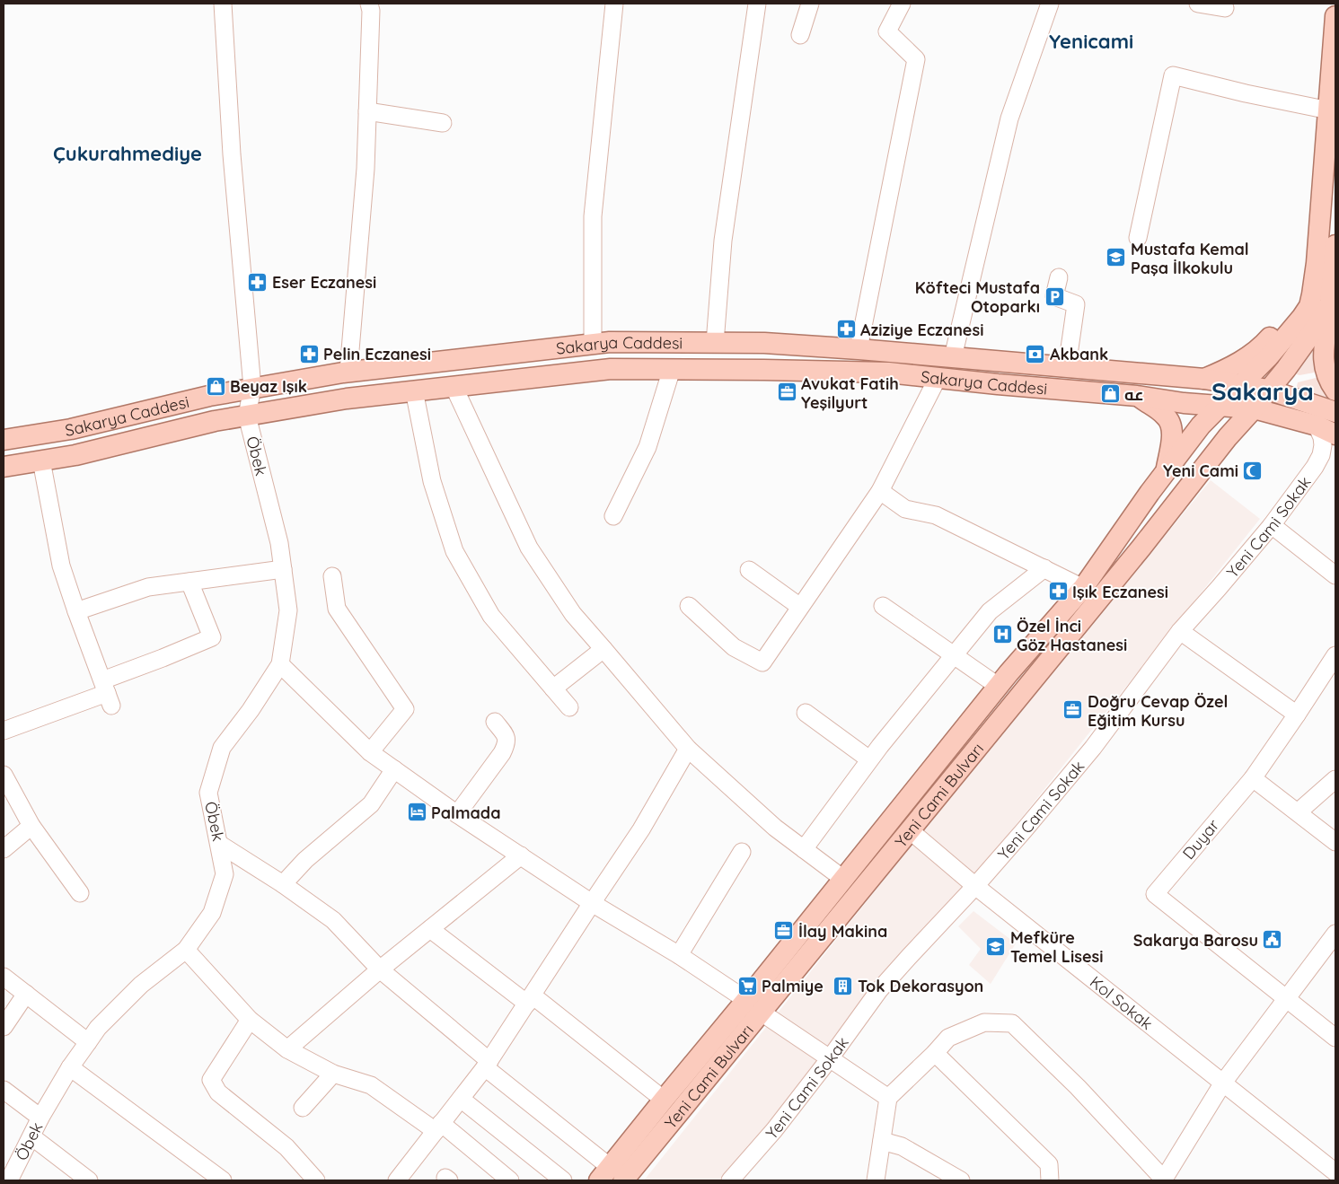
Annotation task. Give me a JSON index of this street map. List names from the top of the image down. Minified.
{"streets":{"main road":["Sakarya Caddesi","Yeni Cami Bulvarı"],"street":["Öbek","Yeni Cami Sokak","Duyar","Kol Sokak"]},"crossings":[["Sakarya Caddesi","Öbek"],["Sakarya Caddesi","Yeni Cami Sokak"],["Sakarya Caddesi","Yeni Cami Bulvarı"],["Yeni Cami Sokak","Kol Sokak"],["Yeni Cami Bulvarı","Kol Sokak"]],"districts":["Yenicami","Çukurahmediye","Sakarya"],"places":{"school or university":["Mustafa Kemal Paşa İlkokulu","Mefküre Temel Lisesi"],"pharmacy":["Eser Eczanesi","Aziziye Eczanesi","Pelin Eczanesi","Işık Eczanesi"],"parking":["Köfteci Mustafa Otoparkı"],"bank":["Akbank"],"shop":["Beyaz Işık","عه"],"office":["Avukat Fatih Yeşilyurt","Doğru Cevap Özel Eğitim Kursu","İlay Makina"],"mosque":["Yeni Cami"],"hospital":["Özel İnci Göz Hastanesi"],"hotel":["Palmada"],"public building":["Sakarya Barosu"],"supermarket":["Palmiye"],"building":["Tok Dekorasyon"]}}
